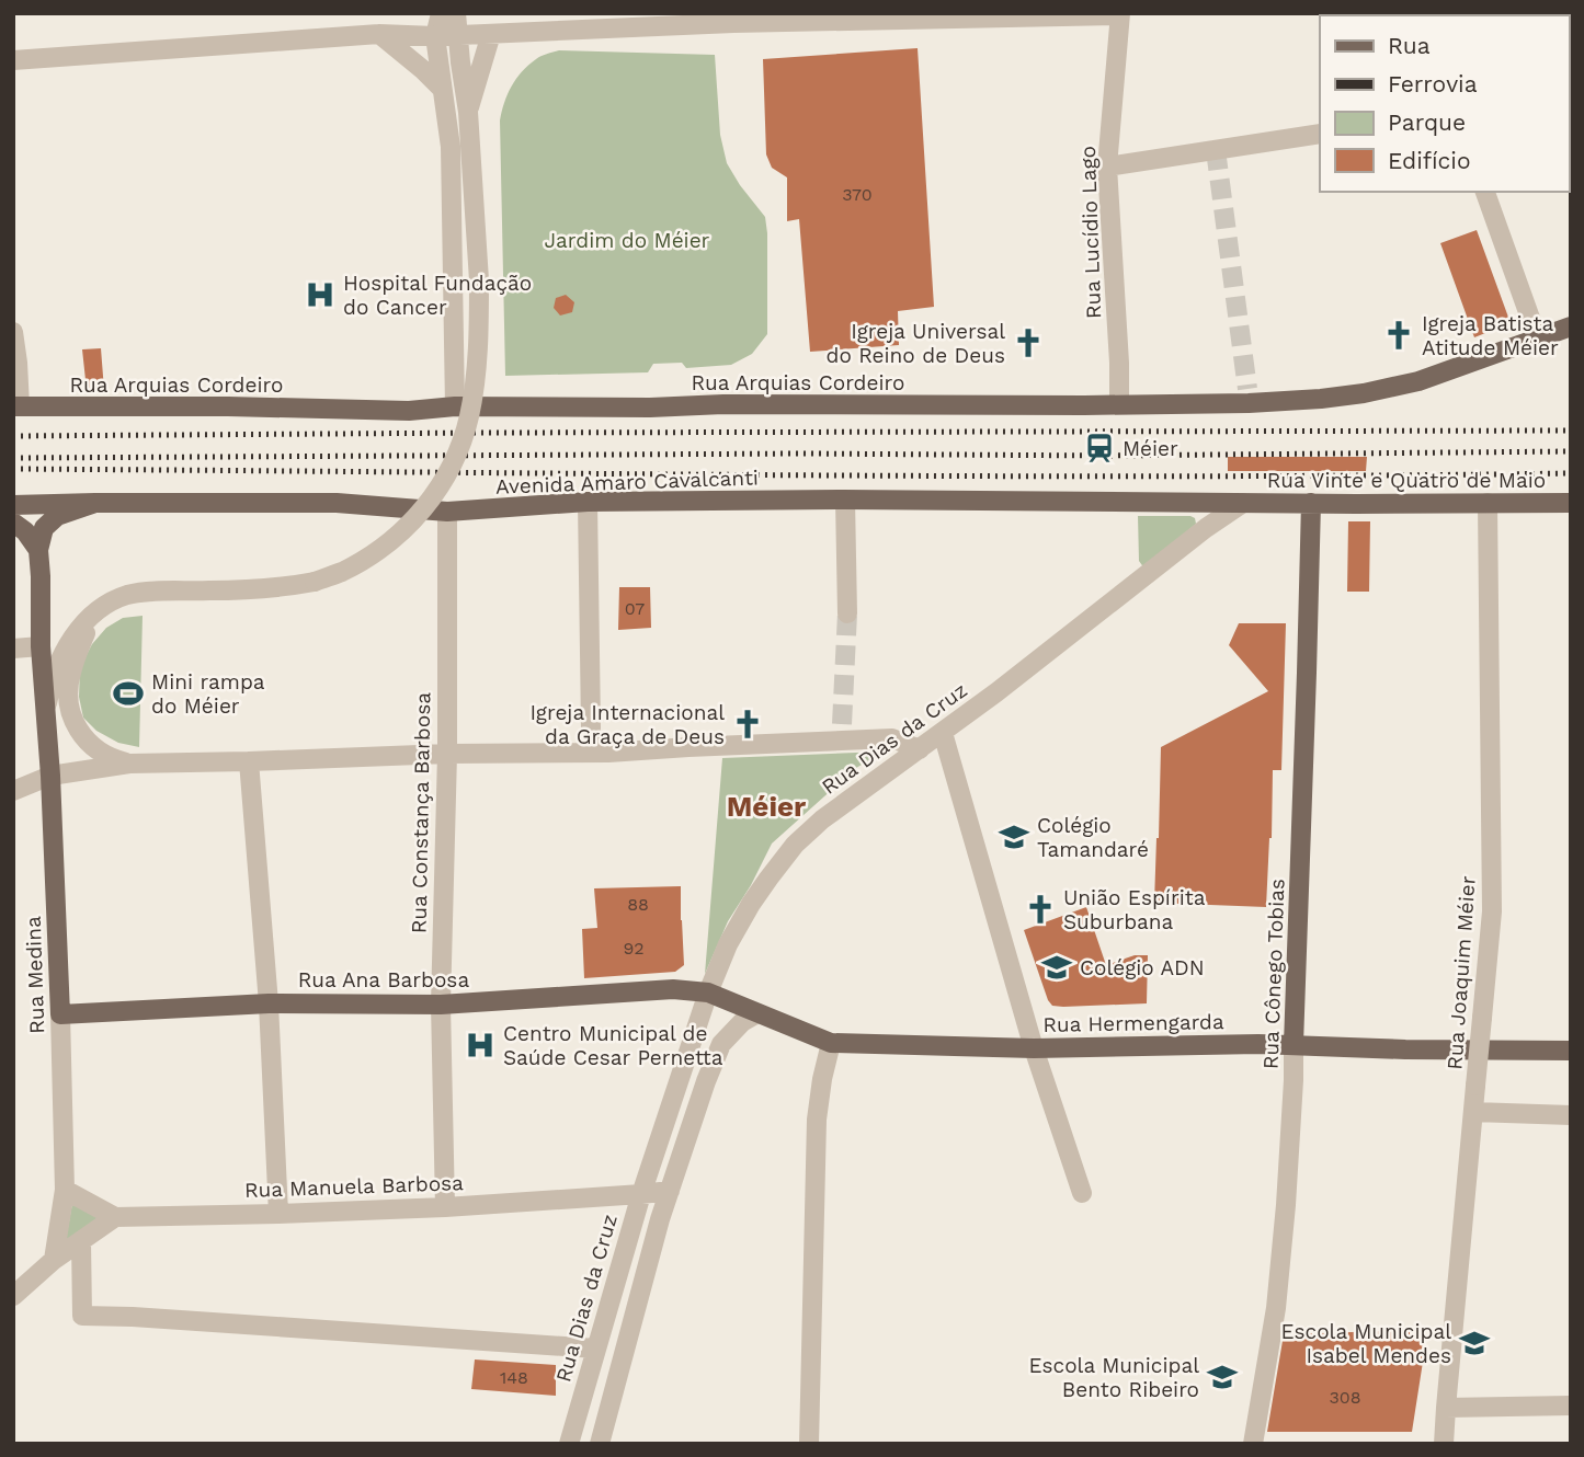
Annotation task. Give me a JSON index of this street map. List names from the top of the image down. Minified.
{"streets":{"main road":["Rua Arquias Cordeiro","Rua Vinte e Quatro de Maio","Avenida Amaro Cavalcanti","Rua Cônego Tobias","Rua Medina","Rua Ana Barbosa","Rua Hermengarda"],"street":["Rua Lucídio Lago","Rua Dias da Cruz","Rua Constança Barbosa","Rua Joaquim Méier","Rua Manuela Barbosa"]},"crossings":[["Rua Lucídio Lago","Rua Arquias Cordeiro"],["Rua Vinte e Quatro de Maio","Avenida Amaro Cavalcanti"],["Rua Vinte e Quatro de Maio","Rua Dias da Cruz"],["Rua Vinte e Quatro de Maio","Rua Joaquim Méier"],["Rua Vinte e Quatro de Maio","Rua Cônego Tobias"],["Avenida Amaro Cavalcanti","Rua Dias da Cruz"],["Avenida Amaro Cavalcanti","Rua Constança Barbosa"],["Rua Dias da Cruz","Rua Ana Barbosa"],["Rua Dias da Cruz","Rua Hermengarda"],["Rua Dias da Cruz","Rua Manuela Barbosa"],["Rua Constança Barbosa","Rua Ana Barbosa"],["Rua Constança Barbosa","Rua Manuela Barbosa"],["Rua Cônego Tobias","Rua Hermengarda"],["Rua Medina","Rua Ana Barbosa"],["Rua Ana Barbosa","Rua Hermengarda"]],"districts":["Méier"],"parks":["Jardim do Méier"],"places":{"hospital":["Hospital Fundação do Cancer","Centro Municipal de Saúde Cesar Pernetta"],"church":["Igreja Batista Atitude Méier","Igreja Universal do Reino de Deus","Igreja Internacional da Graça de Deus","União Espírita Suburbana"],"station":["Méier"],"sports":["Mini rampa do Méier"],"school or university":["Colégio Tamandaré","Colégio ADN","Escola Municipal Isabel Mendes","Escola Municipal Bento Ribeiro"]},"house_numbers":["370","07","88","92","148","308"],"legend":["Rua","Ferrovia","Parque","Edifício"]}
